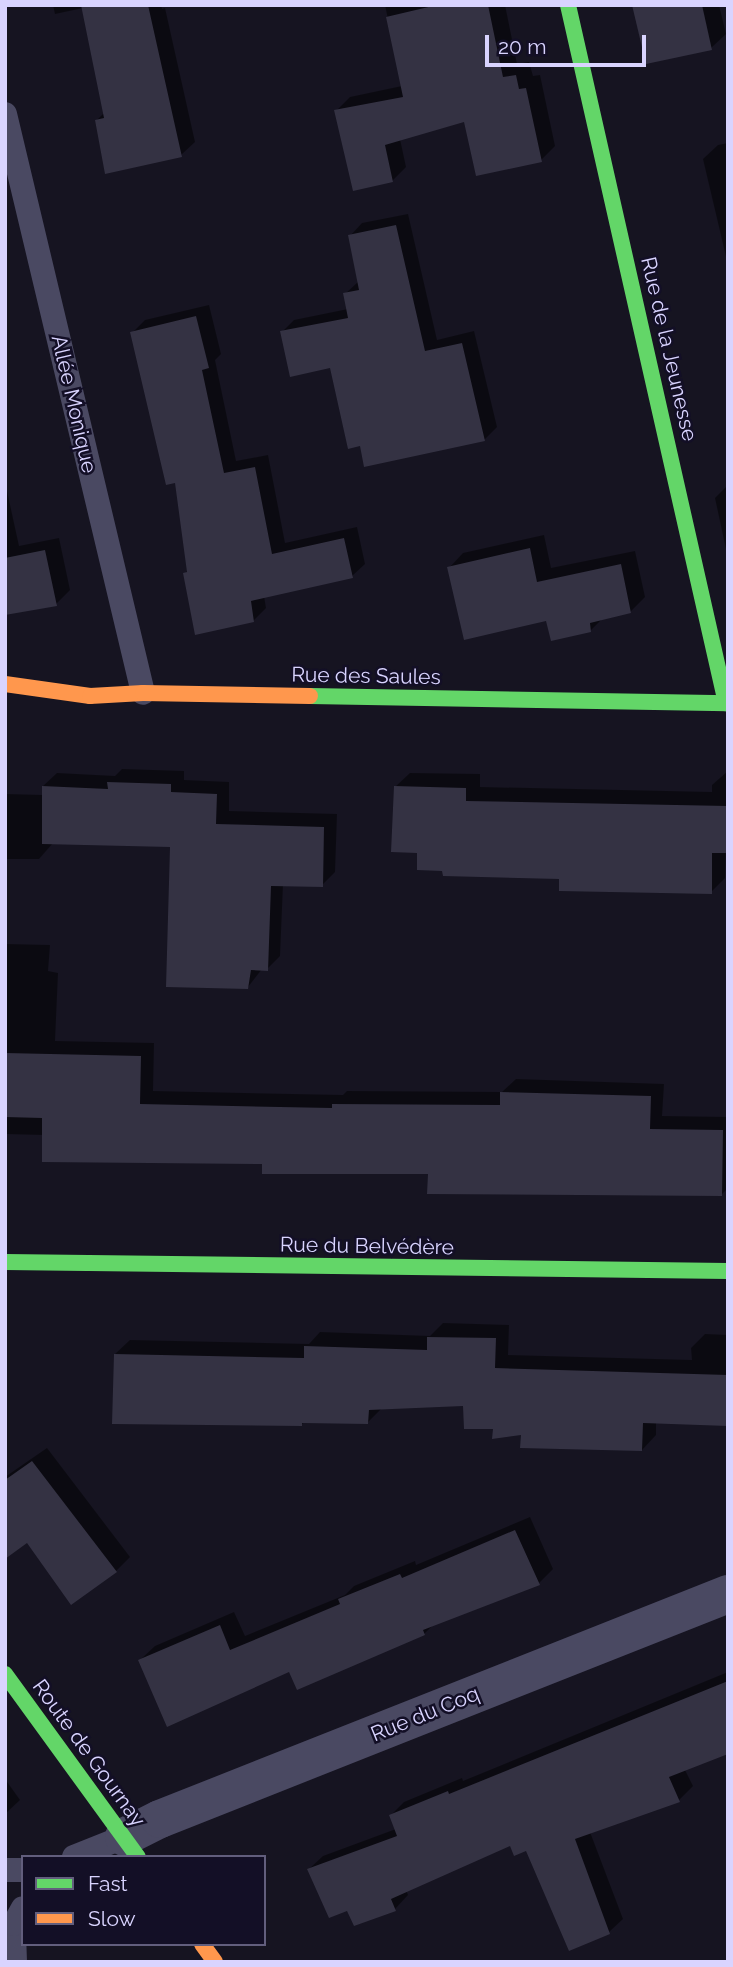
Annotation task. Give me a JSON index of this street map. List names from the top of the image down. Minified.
{"streets":{"street":["Rue de la Jeunesse","Rue des Saules","Rue du Belvédère","Rue du Coq","Route de Gournay"],"lane":["Allée Monique"]},"crossings":[["Rue de la Jeunesse","Rue des Saules"],["Allée Monique","Rue des Saules"],["Rue du Coq","Route de Gournay"]],"legend":["Fast","Slow"],"scale_bar":"20 m"}
